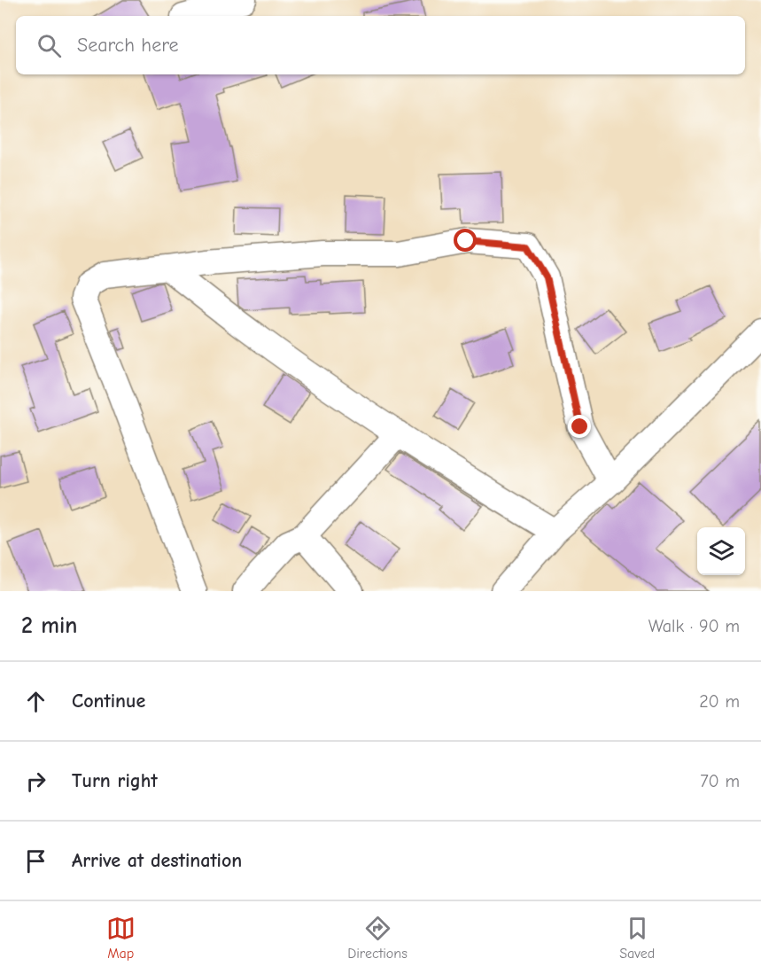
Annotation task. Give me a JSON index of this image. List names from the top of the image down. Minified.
{"page":{"search":"Search here","heading":["2 min","Walk · 90 m"],"list":[["Continue","20 m"],["Turn right","70 m"],"Arrive at destination"],"nav":["Map","Directions","Saved"]}}
